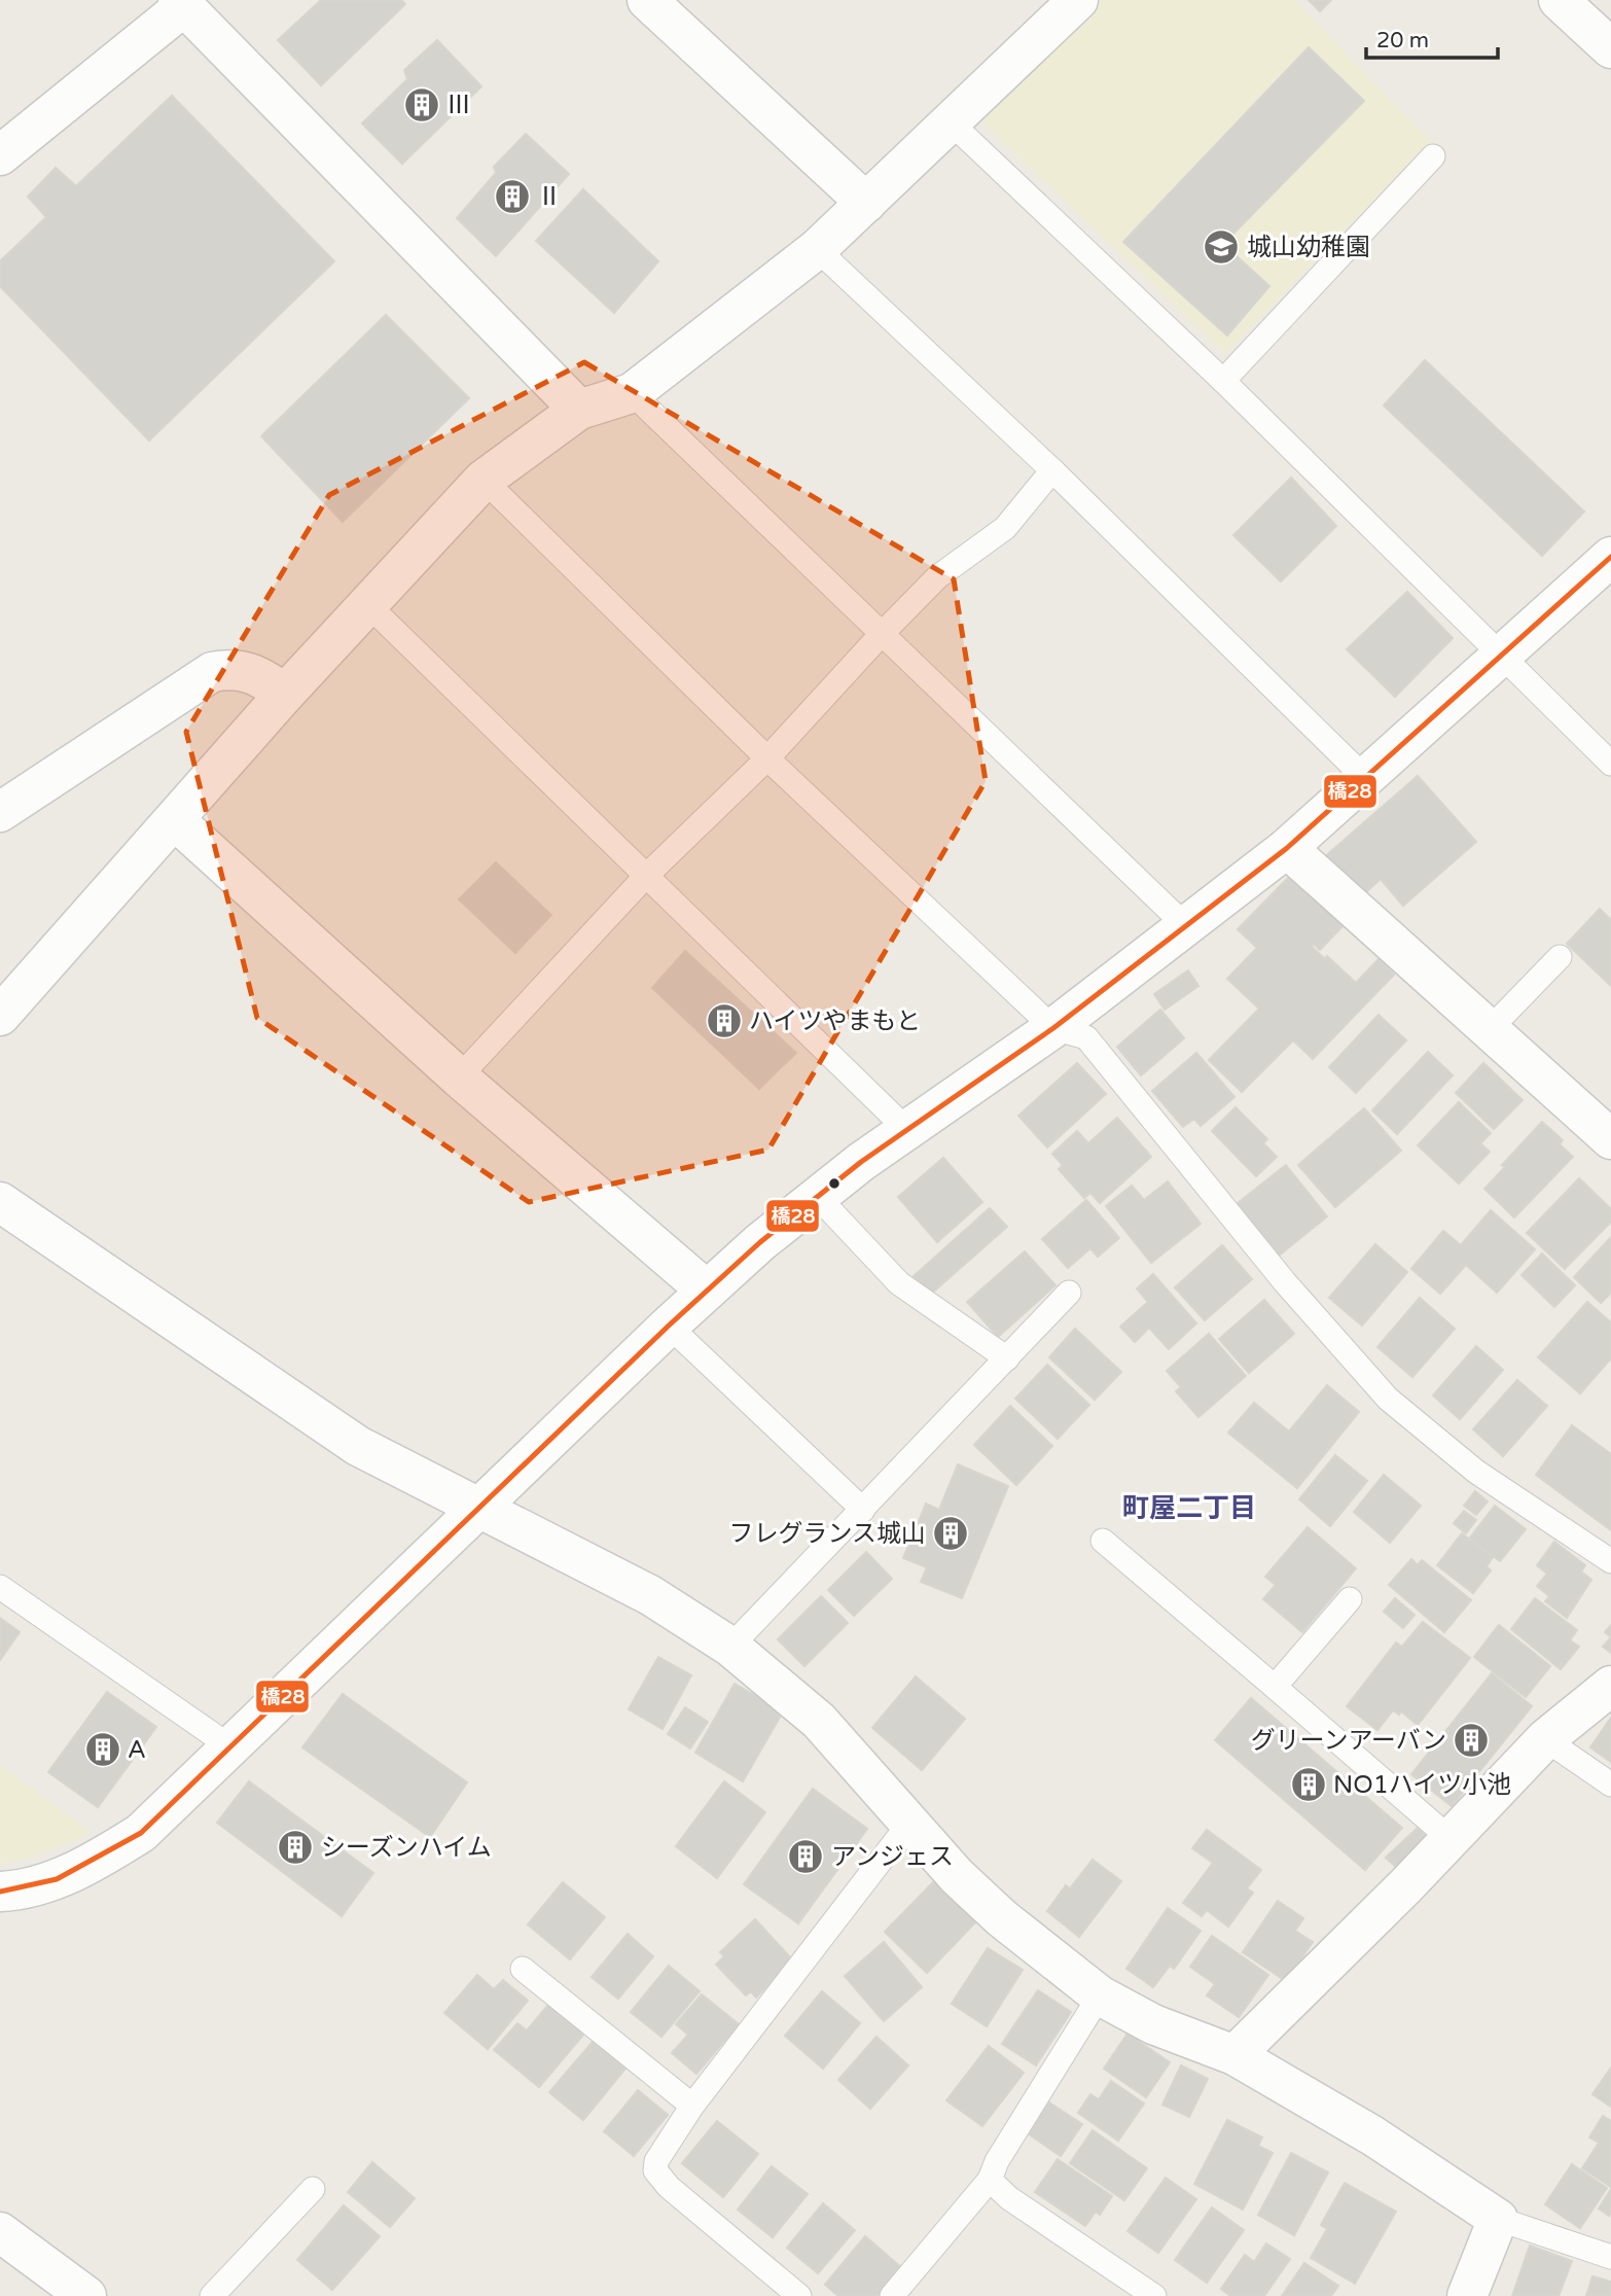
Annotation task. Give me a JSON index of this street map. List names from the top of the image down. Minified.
{"districts":["町屋二丁目"],"places":{"building":["Ⅲ","Ⅱ","ハイツやまもと","フレグランス城山","グリーンアーバン","A","NO1ハイツ小池","シーズンハイム","アンジェス"],"school or university":["城山幼稚園"]},"lines":["transit line 橋28"],"scale_bar":"20 m"}
